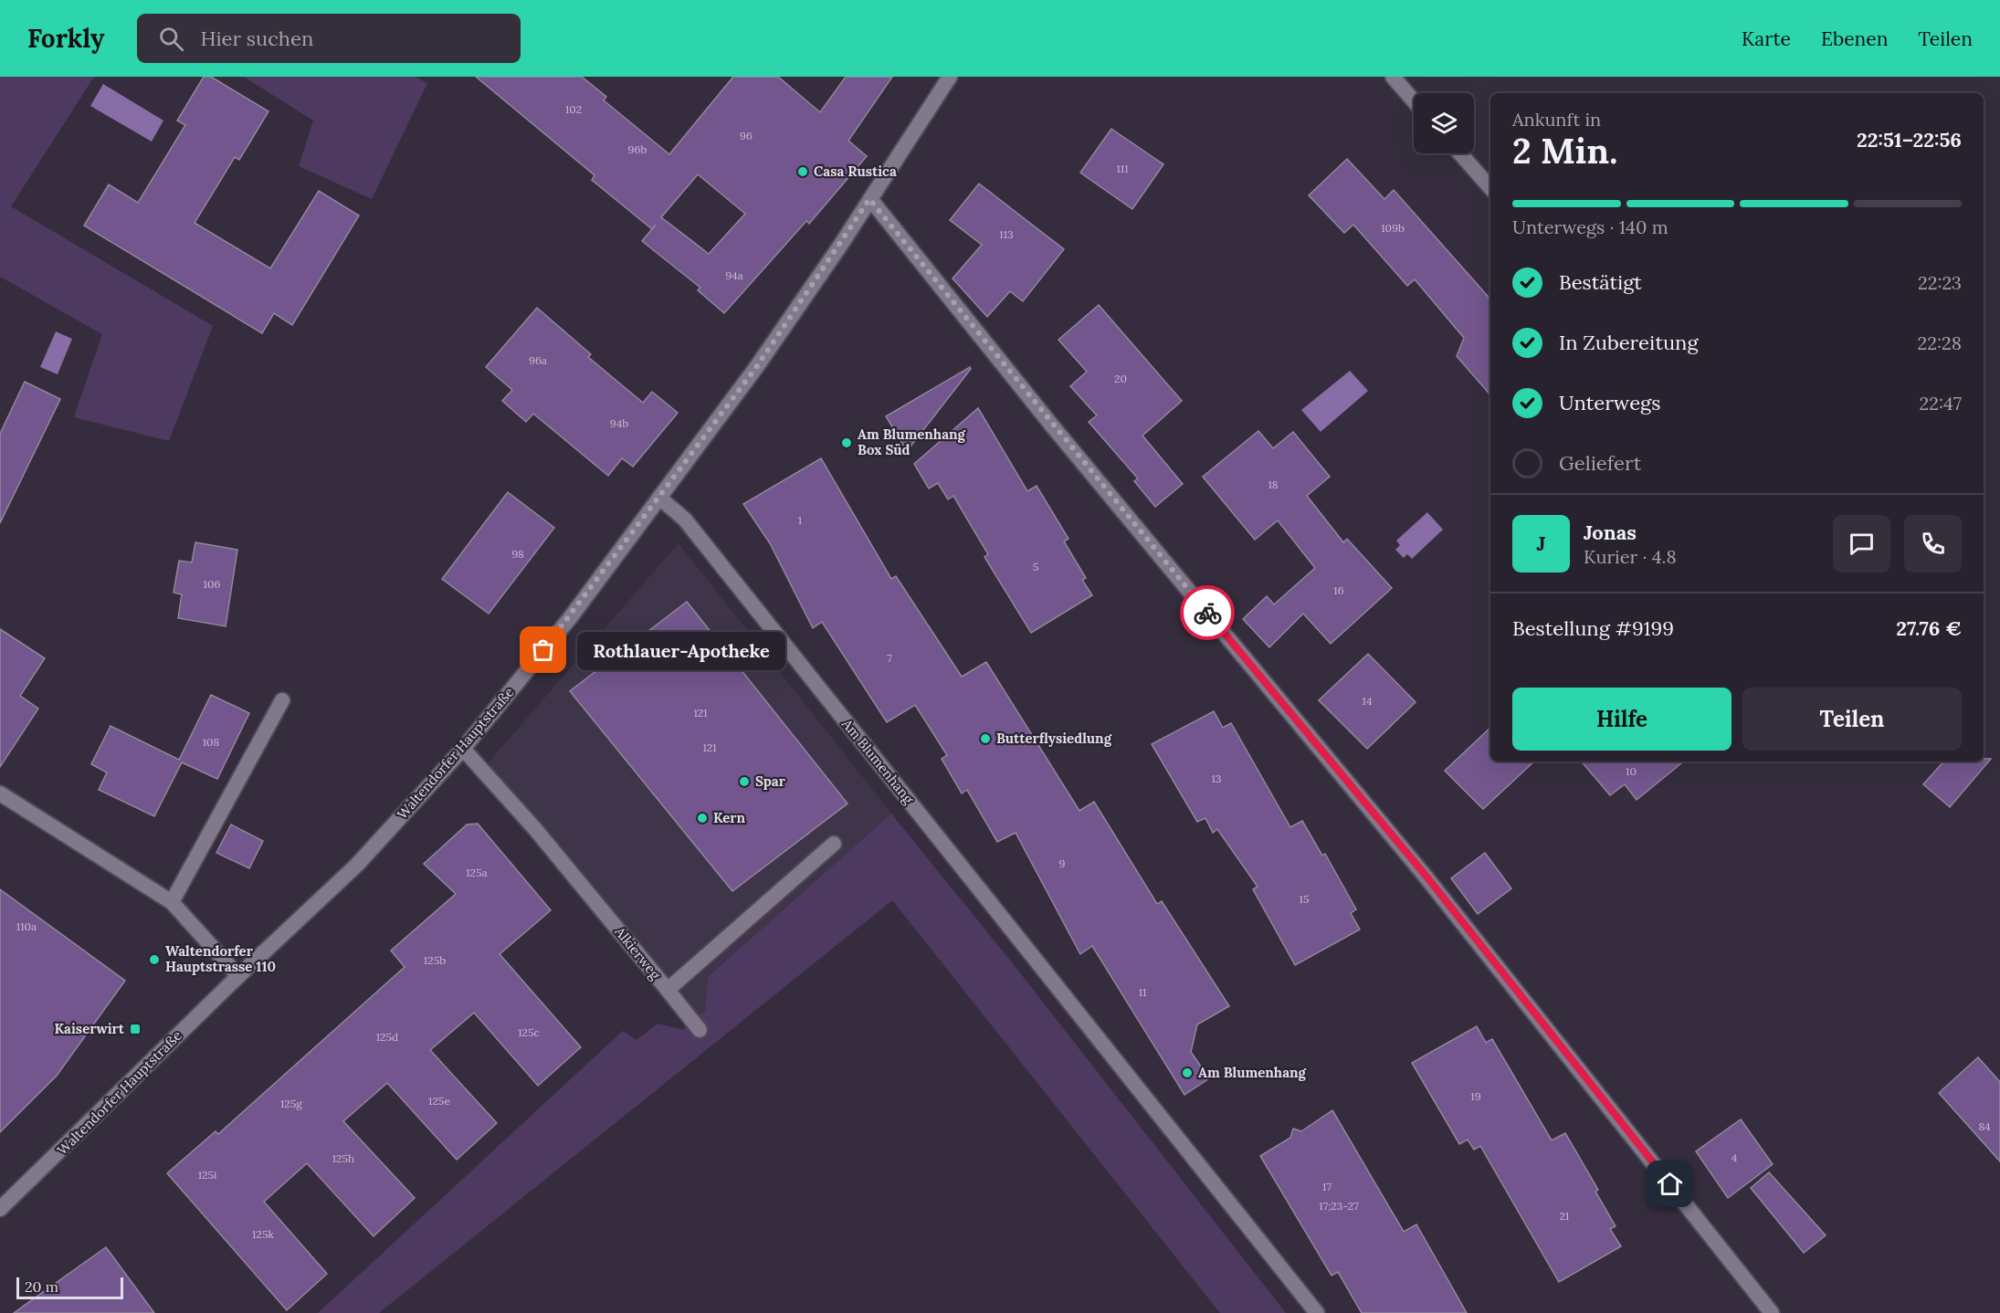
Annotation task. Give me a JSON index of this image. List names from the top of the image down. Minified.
{"streets":{"street":["Waltendorfer Hauptstraße","Am Blumenhang","Alkierweg"]},"crossings":[["Waltendorfer Hauptstraße","Am Blumenhang"],["Waltendorfer Hauptstraße","Alkierweg"]],"places":{"other":["Casa Rustica","Am Blumenhang Box Süd","Rothlauer-Apotheke","Butterflysiedlung","Spar","Kern","Waltendorfer Hauptstrasse 110","Am Blumenhang"],"transit":["Kaiserwirt"]},"house_numbers":["102","96","96b","111","109b","113","94a","96a","20","94b","18","1","98","5","106","16","7","14","121","108","121","10","13","9","125a","15","110a","125b","11","125c","125d","19","125e","125g","84","4","125h","125i","17","17;23-27","21","125k"],"scale_bar":"20 m","page":{"header":"Forkly","search":"Hier suchen","nav":["Karte","Ebenen","Teilen"],"heading":["2 Min.","Ankunft in","22:51–22:56"],"panel":["Jonas","Kurier · 4.8","Bestellung #9199","27.76 €"],"bar":"Unterwegs · 140 m","list":[["Bestätigt","22:23"],["In Zubereitung","22:28"],["Unterwegs","22:47"],"Geliefert"],"round":"J","bubble":"Rothlauer-Apotheke","buttons":["Hilfe","Teilen"],"scale":"20 m"}}
